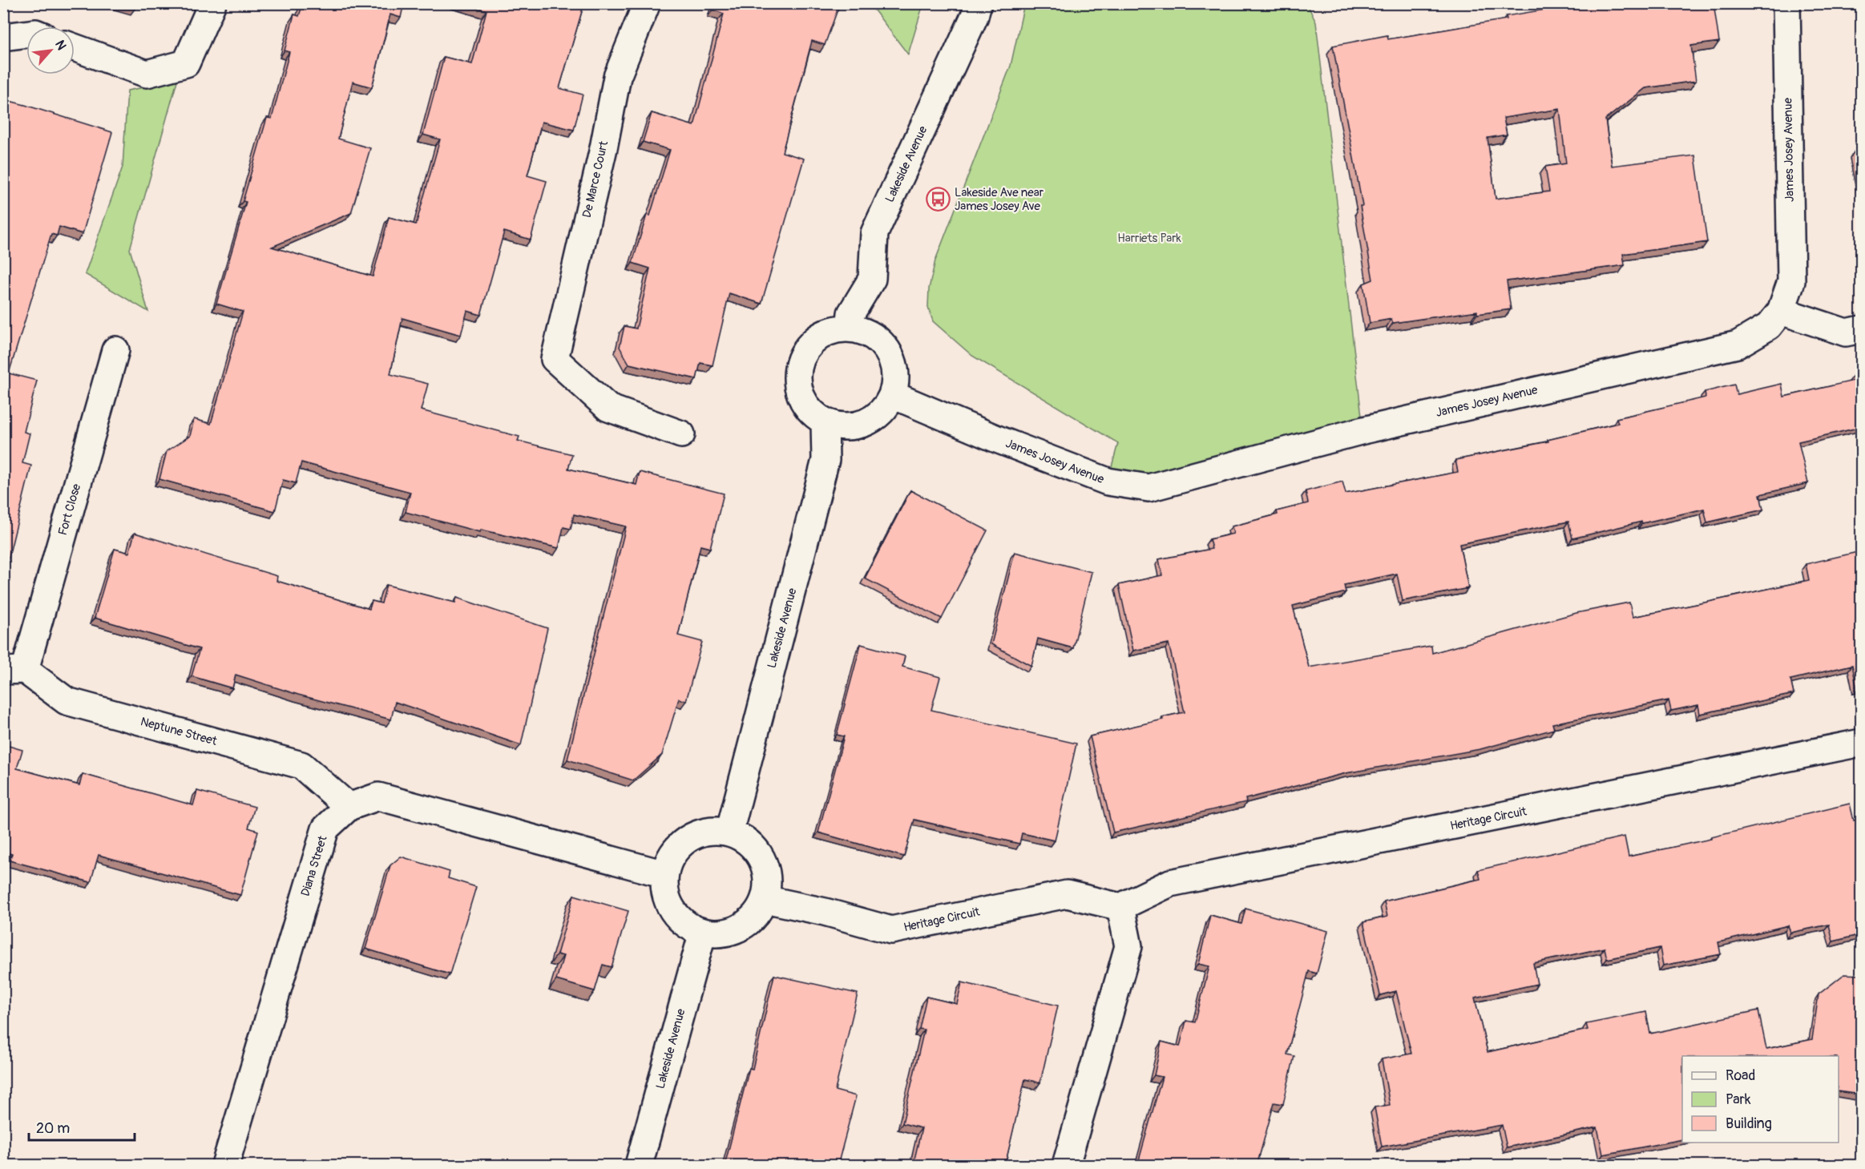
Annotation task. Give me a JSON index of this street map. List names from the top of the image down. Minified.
{"streets":{"street":["James Josey Avenue","Lakeside Avenue","De Marce Court","Fort Close","Neptune Street","Heritage Circuit","Diana Street"]},"crossings":[["James Josey Avenue","Lakeside Avenue"],["Lakeside Avenue","Heritage Circuit"],["Lakeside Avenue","Diana Street"],["Fort Close","Neptune Street"],["Neptune Street","Diana Street"],["Heritage Circuit","Diana Street"]],"parks":["Harriets Park"],"places":{"bus stop":["Lakeside Ave near James Josey Ave"]},"legend":["Road","Park","Building"],"scale_bar":"20 m","north":"top right"}
